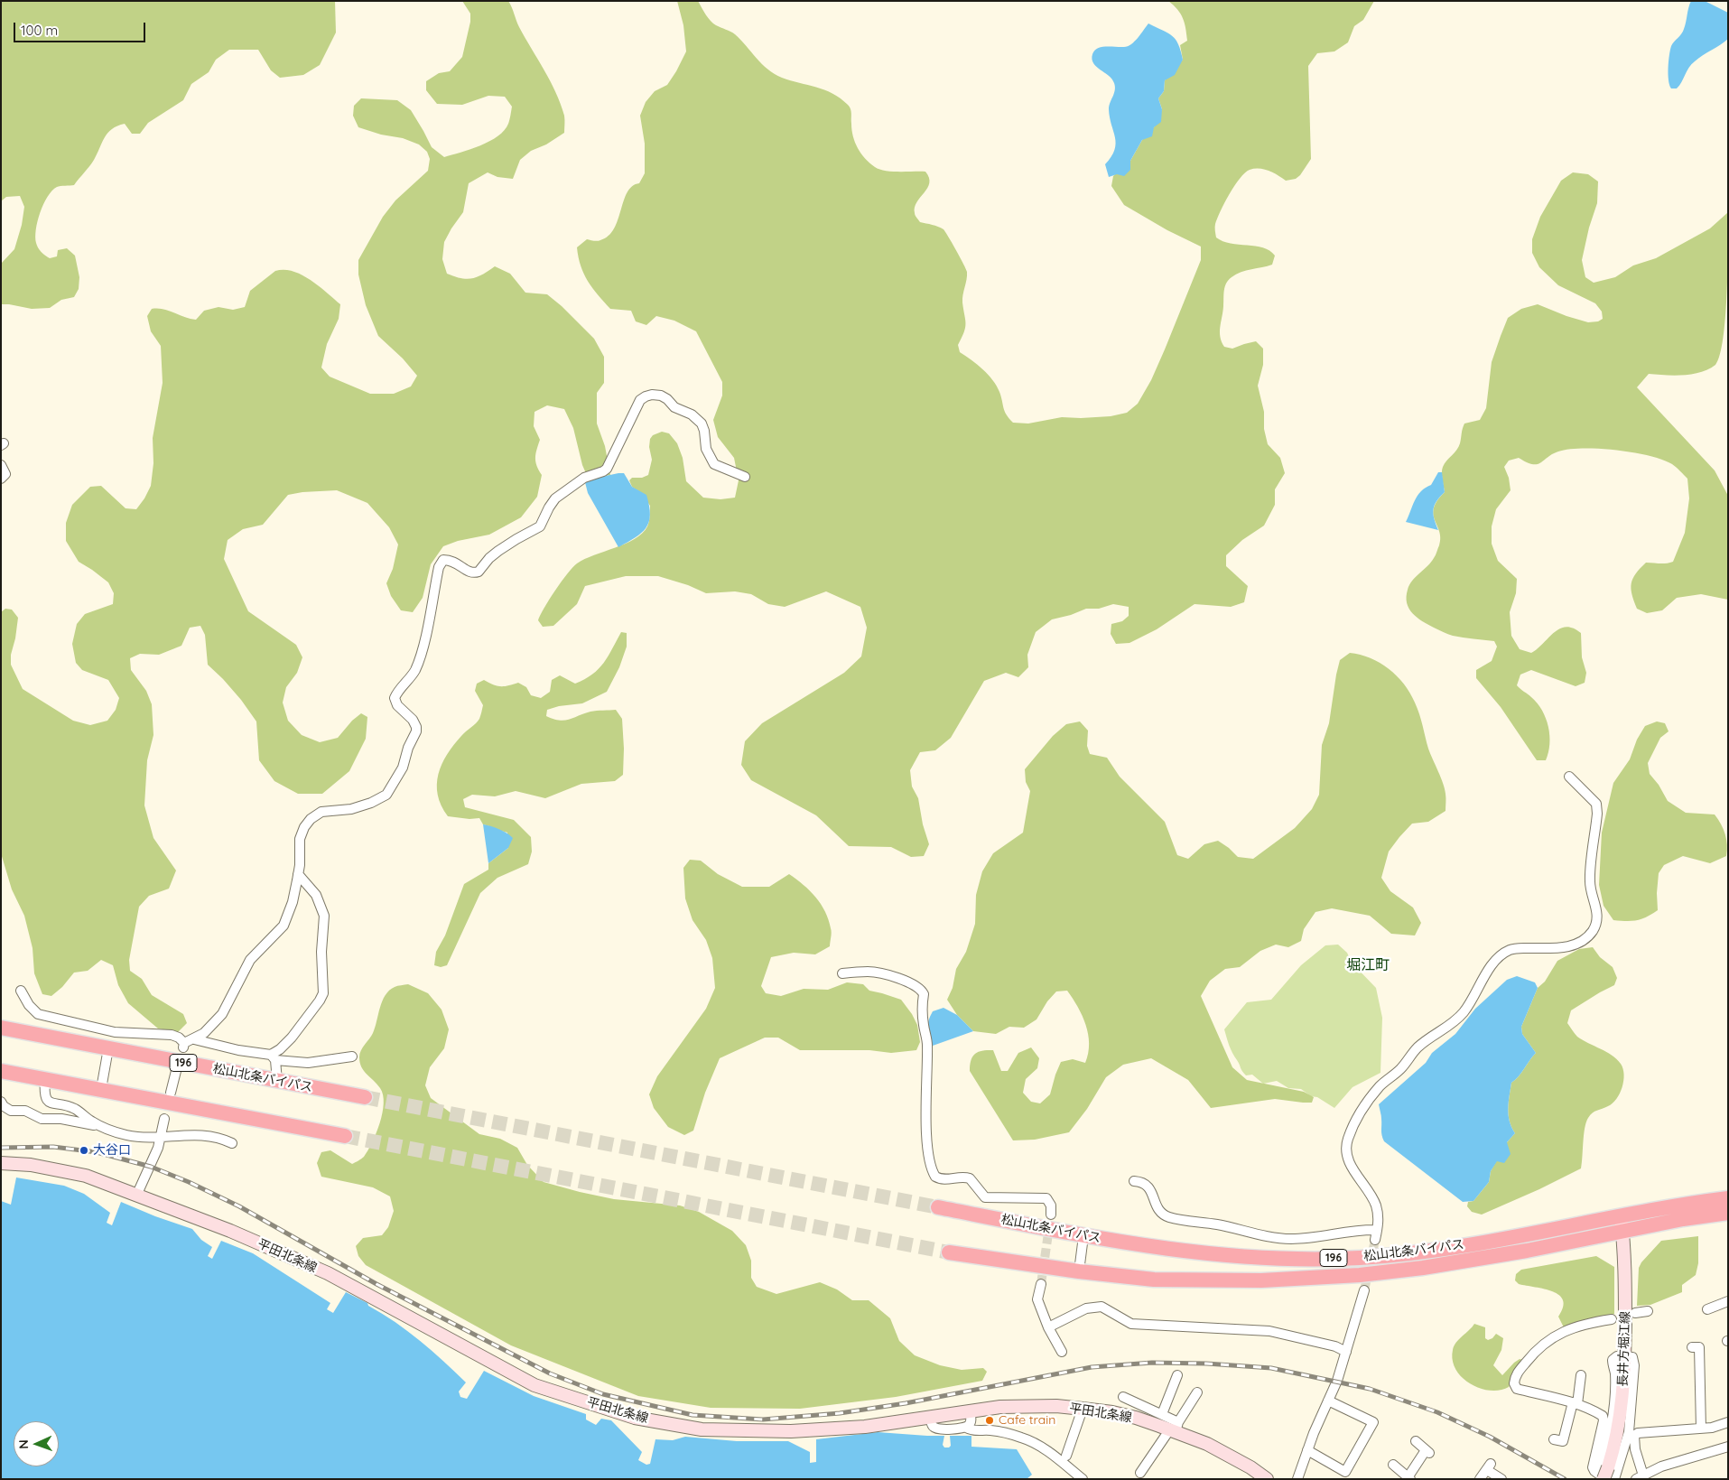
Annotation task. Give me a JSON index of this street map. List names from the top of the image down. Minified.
{"streets":{"highway":["196","松山北条バイパス"],"main road":["平田北条線","長井方堀江線"]},"crossings":[["松山北条バイパス","長井方堀江線"]],"districts":["堀江町"],"places":["大谷口","Cafe train"],"scale_bar":"100 m","north":"left"}
